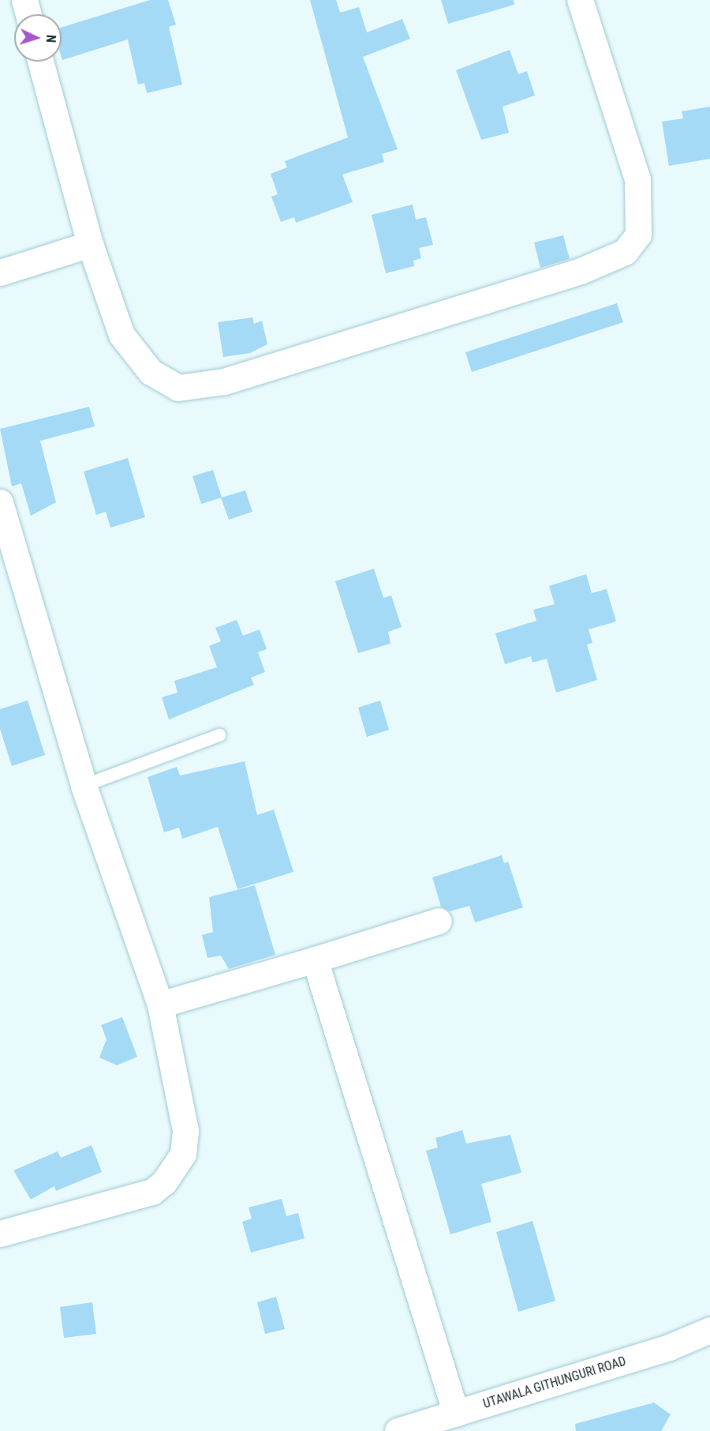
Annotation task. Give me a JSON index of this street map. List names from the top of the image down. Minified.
{"streets":{"street":["UTAWALA GITHUNGURI ROAD"]},"north":"right"}
